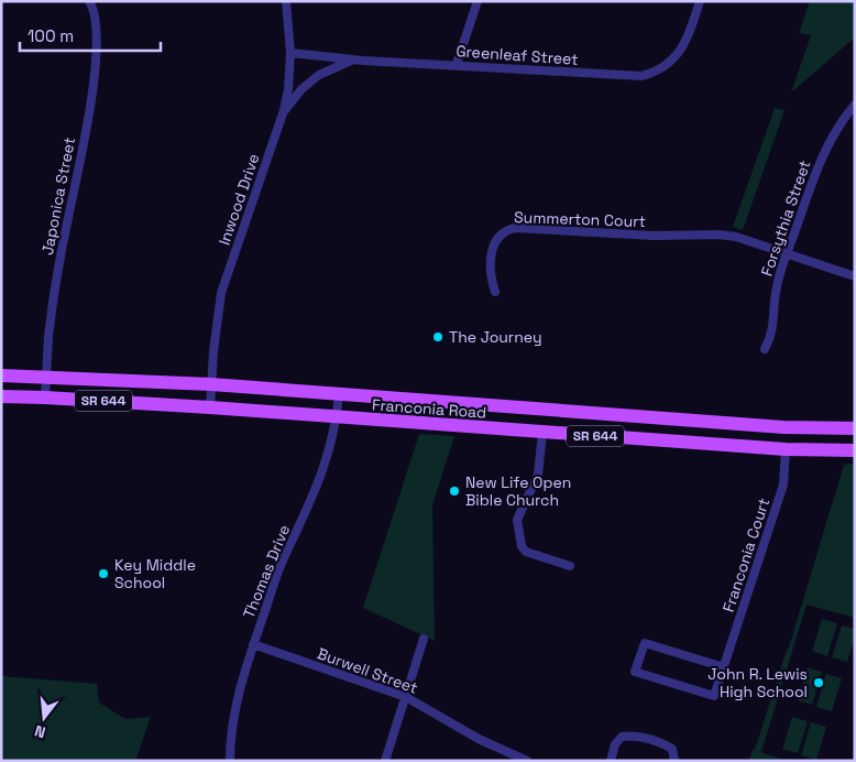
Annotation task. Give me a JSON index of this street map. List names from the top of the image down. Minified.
{"streets":{"main road":["SR 644","Franconia Road"],"street":["Greenleaf Street","Japonica Street","Inwood Drive","Forsythia Street","Summerton Court","Franconia Court","Thomas Drive","Burwell Street"]},"crossings":[["Greenleaf Street","Inwood Drive"],["Japonica Street","Franconia Road"],["Inwood Drive","Franconia Road"],["Forsythia Street","Summerton Court"],["Franconia Road","Franconia Court"],["Franconia Road","Thomas Drive"],["Thomas Drive","Burwell Street"]],"places":["The Journey","New Life Open Bible Church","Key Middle School","John R. Lewis High School"],"scale_bar":"100 m","north":"bottom"}
